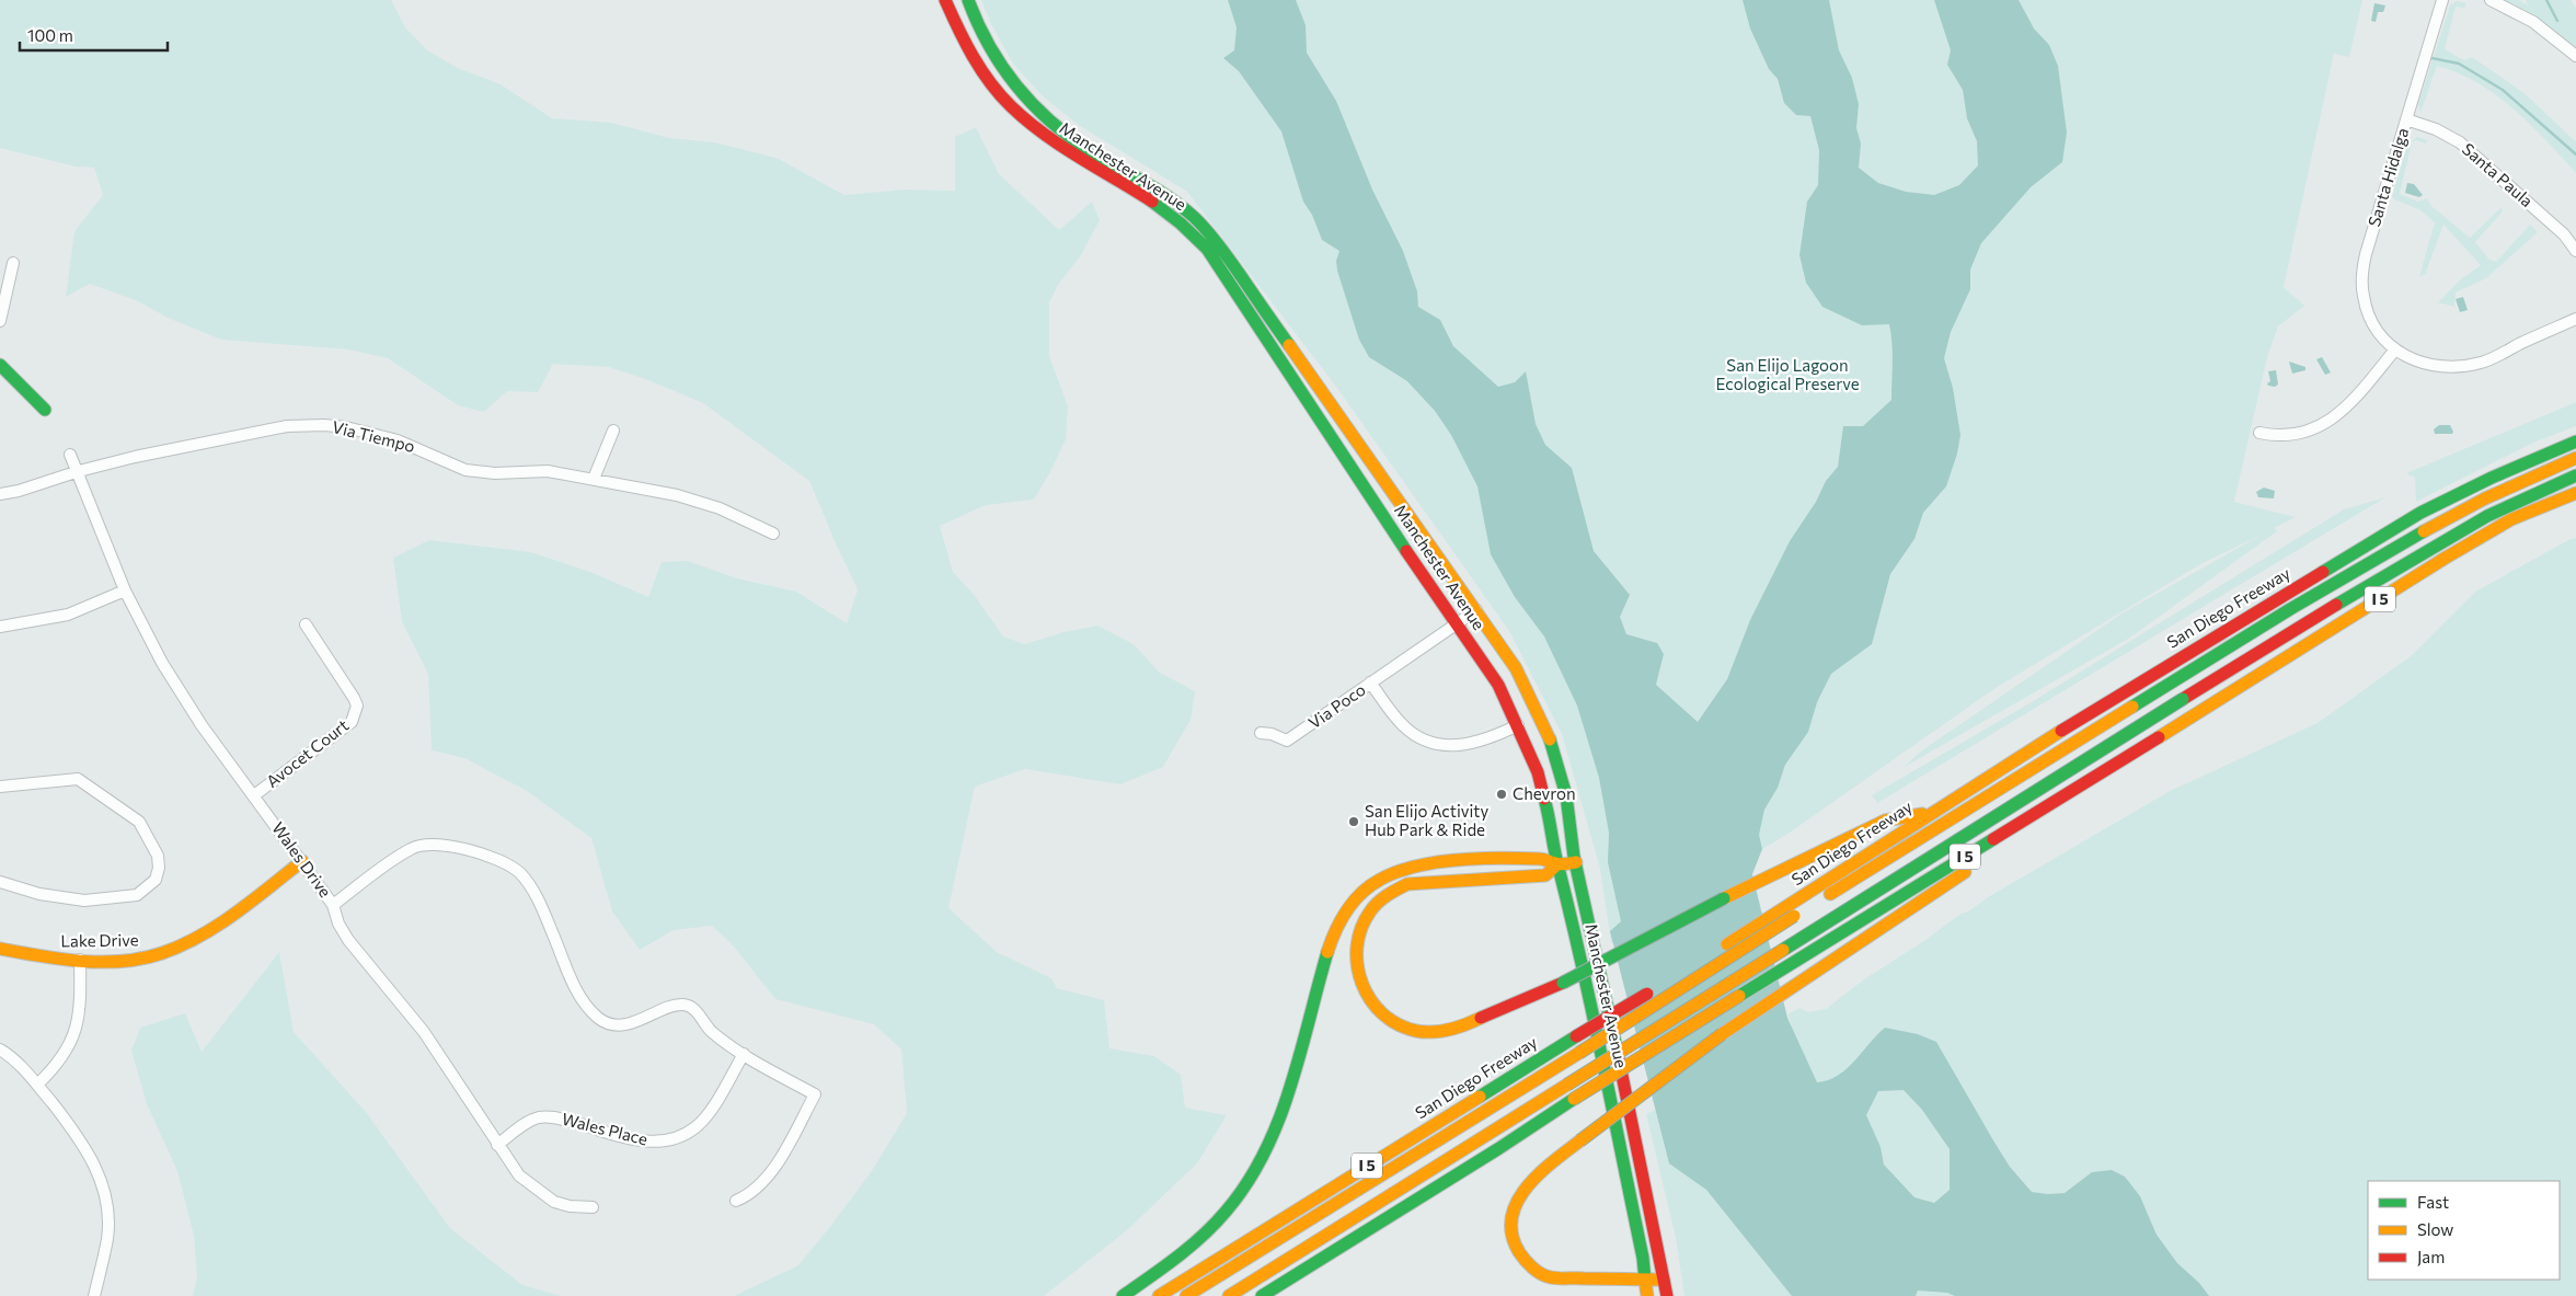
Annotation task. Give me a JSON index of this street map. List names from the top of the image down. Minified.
{"streets":{"main road":["Manchester Avenue","I 5","San Diego Freeway","Lake Drive"],"street":["Santa Paula","Santa Hidalga","Via Tiempo","Via Poco","Avocet Court","Wales Drive","Wales Place"]},"crossings":[["Manchester Avenue","Via Poco"],["Santa Paula","Santa Hidalga"],["Via Tiempo","Wales Drive"],["Avocet Court","Wales Drive"],["Wales Drive","Lake Drive"],["Wales Drive","Wales Place"]],"parks":["San Elijo Lagoon Ecological Preserve"],"places":["Chevron","San Elijo Activity Hub Park & Ride"],"legend":["Fast","Slow","Jam"],"scale_bar":"100 m"}
